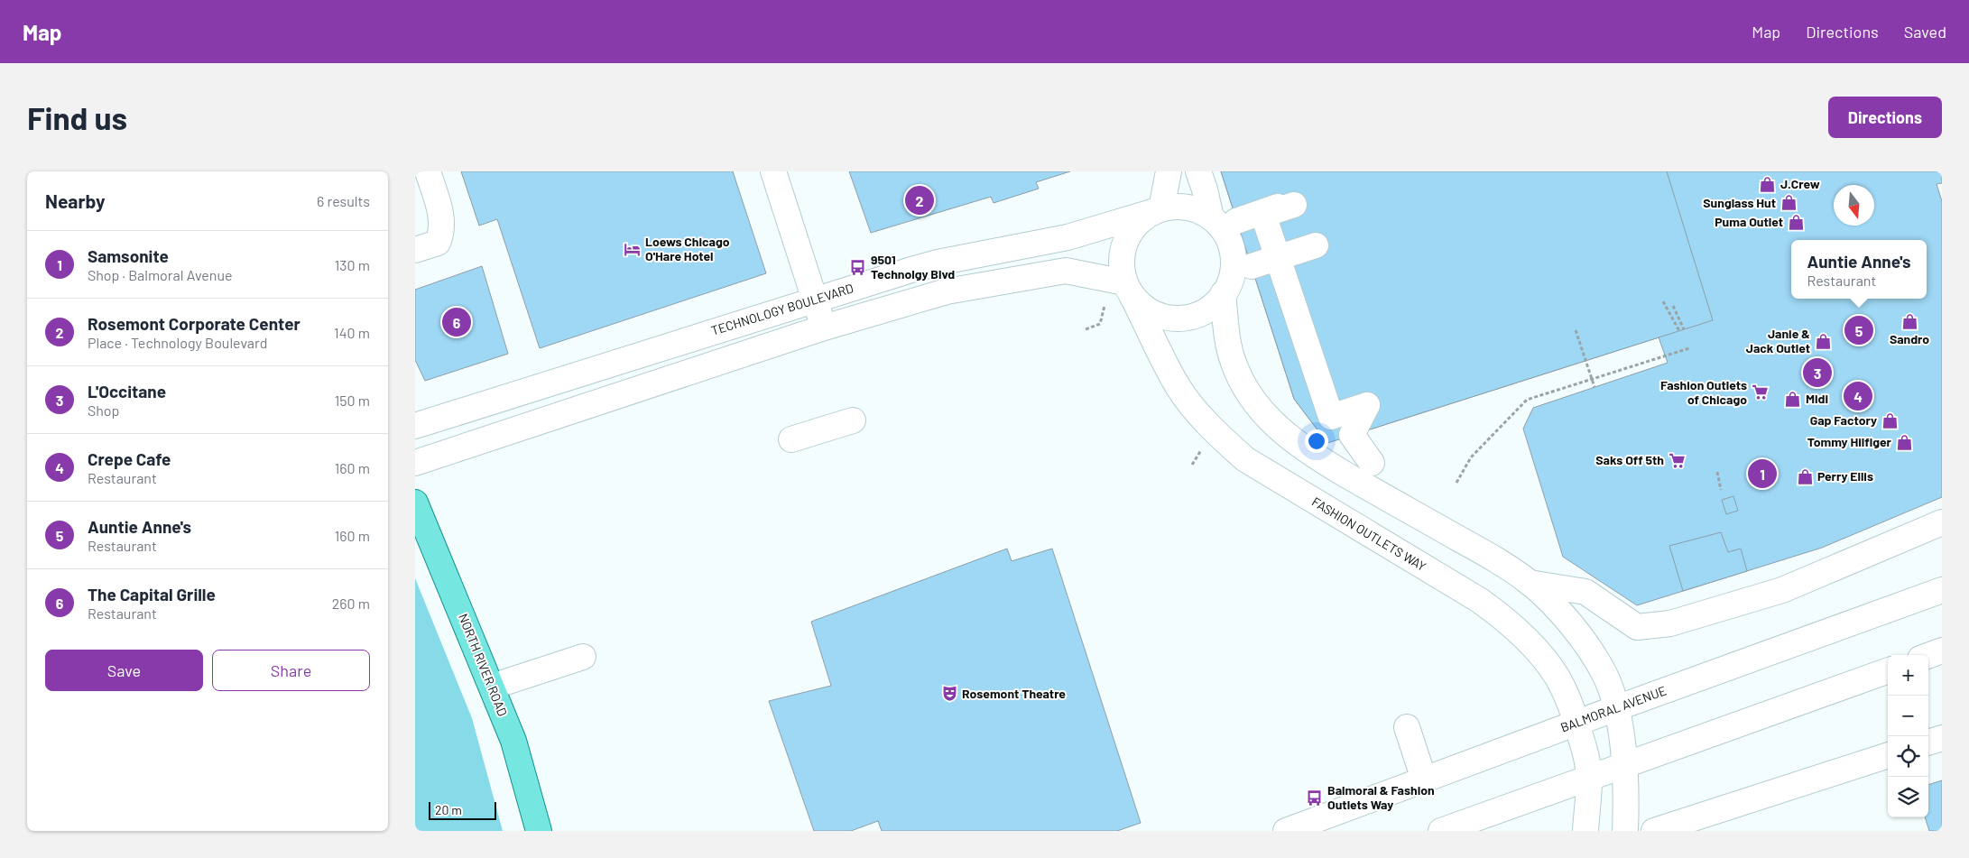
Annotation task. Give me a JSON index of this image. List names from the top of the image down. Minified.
{"streets":{"main road":["NORTH RIVER ROAD"],"street":["TECHNOLOGY BOULEVARD","FASHION OUTLETS WAY","BALMORAL AVENUE"]},"crossings":[["TECHNOLOGY BOULEVARD","FASHION OUTLETS WAY"],["FASHION OUTLETS WAY","BALMORAL AVENUE"]],"places":{"shop":["J.Crew","Sunglass Hut","Puma Outlet","Sandro","Janie & Jack Outlet","Midi","Gap Factory","Tommy Hilfiger","Perry Ellis"],"hotel":["Loews Chicago O'Hare Hotel"],"bus stop":["9501 Technolgy Blvd","Balmoral & Fashion Outlets Way"],"supermarket":["Fashion Outlets of Chicago","Saks Off 5th"],"theatre":["Rosemont Theatre"]},"scale_bar":"20 m","north":"bottom","page":{"header":"Map","nav":["Map","Directions","Saved"],"buttons":["Directions",["Save","Share"]],"title":"Find us","heading":["Nearby","6 results"],"pins":["2","6","5","3","4","1"],"list":[{"mark":"1","name":"Samsonite","note":"Shop · Balmoral Avenue","value":"130 m"},{"mark":"2","name":"Rosemont Corporate Center","note":"Place · Technology Boulevard","value":"140 m"},{"mark":"3","name":"L'Occitane","note":"Shop","value":"150 m"},{"mark":"4","name":"Crepe Cafe","note":"Restaurant","value":"160 m"},{"mark":"5","name":"Auntie Anne's","note":"Restaurant","value":"160 m"},{"mark":"6","name":"The Capital Grille","note":"Restaurant","value":"260 m"}],"popup":["Auntie Anne's","Restaurant"],"map_buttons":["+","−"],"scale":"20 m"}}
